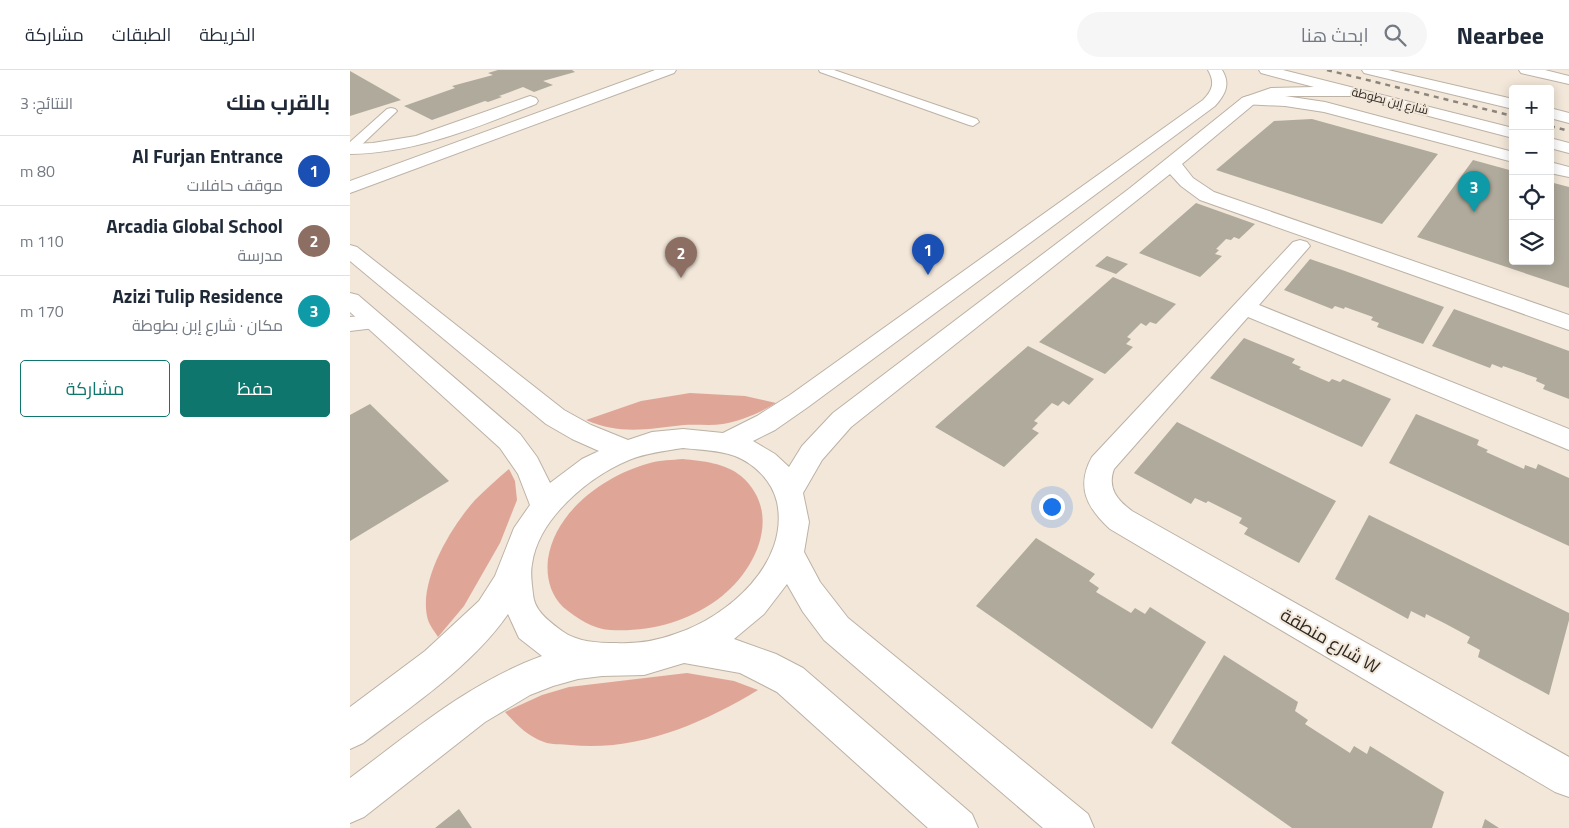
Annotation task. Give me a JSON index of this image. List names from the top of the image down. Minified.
{"streets":{"street":["شارع إبن بطوطة","شارع منطقة W"]},"page":{"header":"Nearbee","search":"ابحث هنا","nav":["الخريطة","الطبقات","مشاركة"],"heading":["بالقرب منك","النتائج: 3"],"map_buttons":["+","−"],"list":[{"mark":"1","name":"Al Furjan Entrance","note":"موقف حافلات","value":"80 m"},{"mark":"2","name":"Arcadia Global School","note":"مدرسة","value":"110 m"},{"mark":"3","name":"Azizi Tulip Residence","note":"مكان · شارع إبن بطوطة","value":"170 m"}],"pins":["3","1","2"],"buttons":["حفظ","مشاركة"]}}
